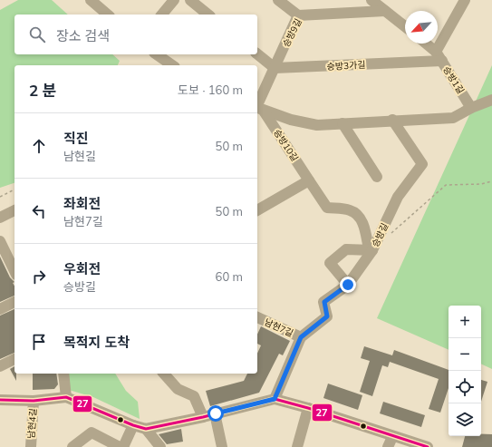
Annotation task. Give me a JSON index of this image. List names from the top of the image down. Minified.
{"streets":{"street":["승방9길","승방3가길","승방1길","승방10길","승방길","남현7길","남현4길"]},"crossings":[["승방9길","승방3가길"],["승방9길","승방10길"],["승방3가길","승방1길"],["승방10길","승방길"],["승방길","남현7길"]],"lines":["transit line 27"],"north":"bottom left","page":{"search":"장소 검색","heading":["2 분","도보 · 160 m"],"list":[["직진","남현길","50 m"],["좌회전","남현7길","50 m"],["우회전","승방길","60 m"],"목적지 도착"],"map_buttons":["+","−"]}}
